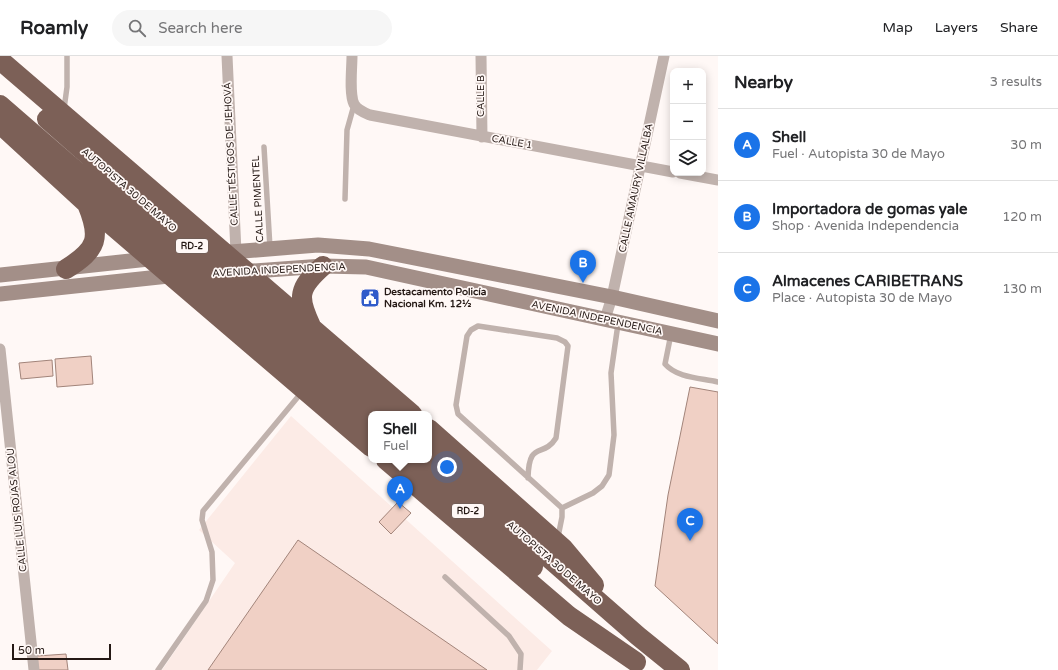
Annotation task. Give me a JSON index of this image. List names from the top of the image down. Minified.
{"streets":{"highway":["AUTOPISTA 30 DE MAYO","RD-2"],"street":["CALLE B","CALLE 1","CALLE TÉSTIGOS DE JEHOVÁ","CALLE AMAURY VILLALBA","AVENIDA INDEPENDENCIA","CALLE LUIS ROJAS ALOU"],"lane":["CALLE PIMENTEL"]},"crossings":[["CALLE B","CALLE 1"],["CALLE 1","CALLE AMAURY VILLALBA"],["CALLE TÉSTIGOS DE JEHOVÁ","AVENIDA INDEPENDENCIA"],["CALLE AMAURY VILLALBA","AVENIDA INDEPENDENCIA"],["CALLE PIMENTEL","AVENIDA INDEPENDENCIA"]],"places":{"public building":["Destacamento Policía Nacional Km. 12½"]},"scale_bar":"50 m","page":{"header":"Roamly","search":"Search here","nav":["Map","Layers","Share"],"heading":["Nearby","3 results"],"map_buttons":["+","−"],"list":[{"mark":"A","name":"Shell","note":"Fuel · Autopista 30 de Mayo","value":"30 m"},{"mark":"B","name":"Importadora de gomas yale","note":"Shop · Avenida Independencia","value":"120 m"},{"mark":"C","name":"Almacenes CARIBETRANS","note":"Place · Autopista 30 de Mayo","value":"130 m"}],"pins":["B","A","C"],"popup":["Shell","Fuel"],"scale":"50 m"}}
